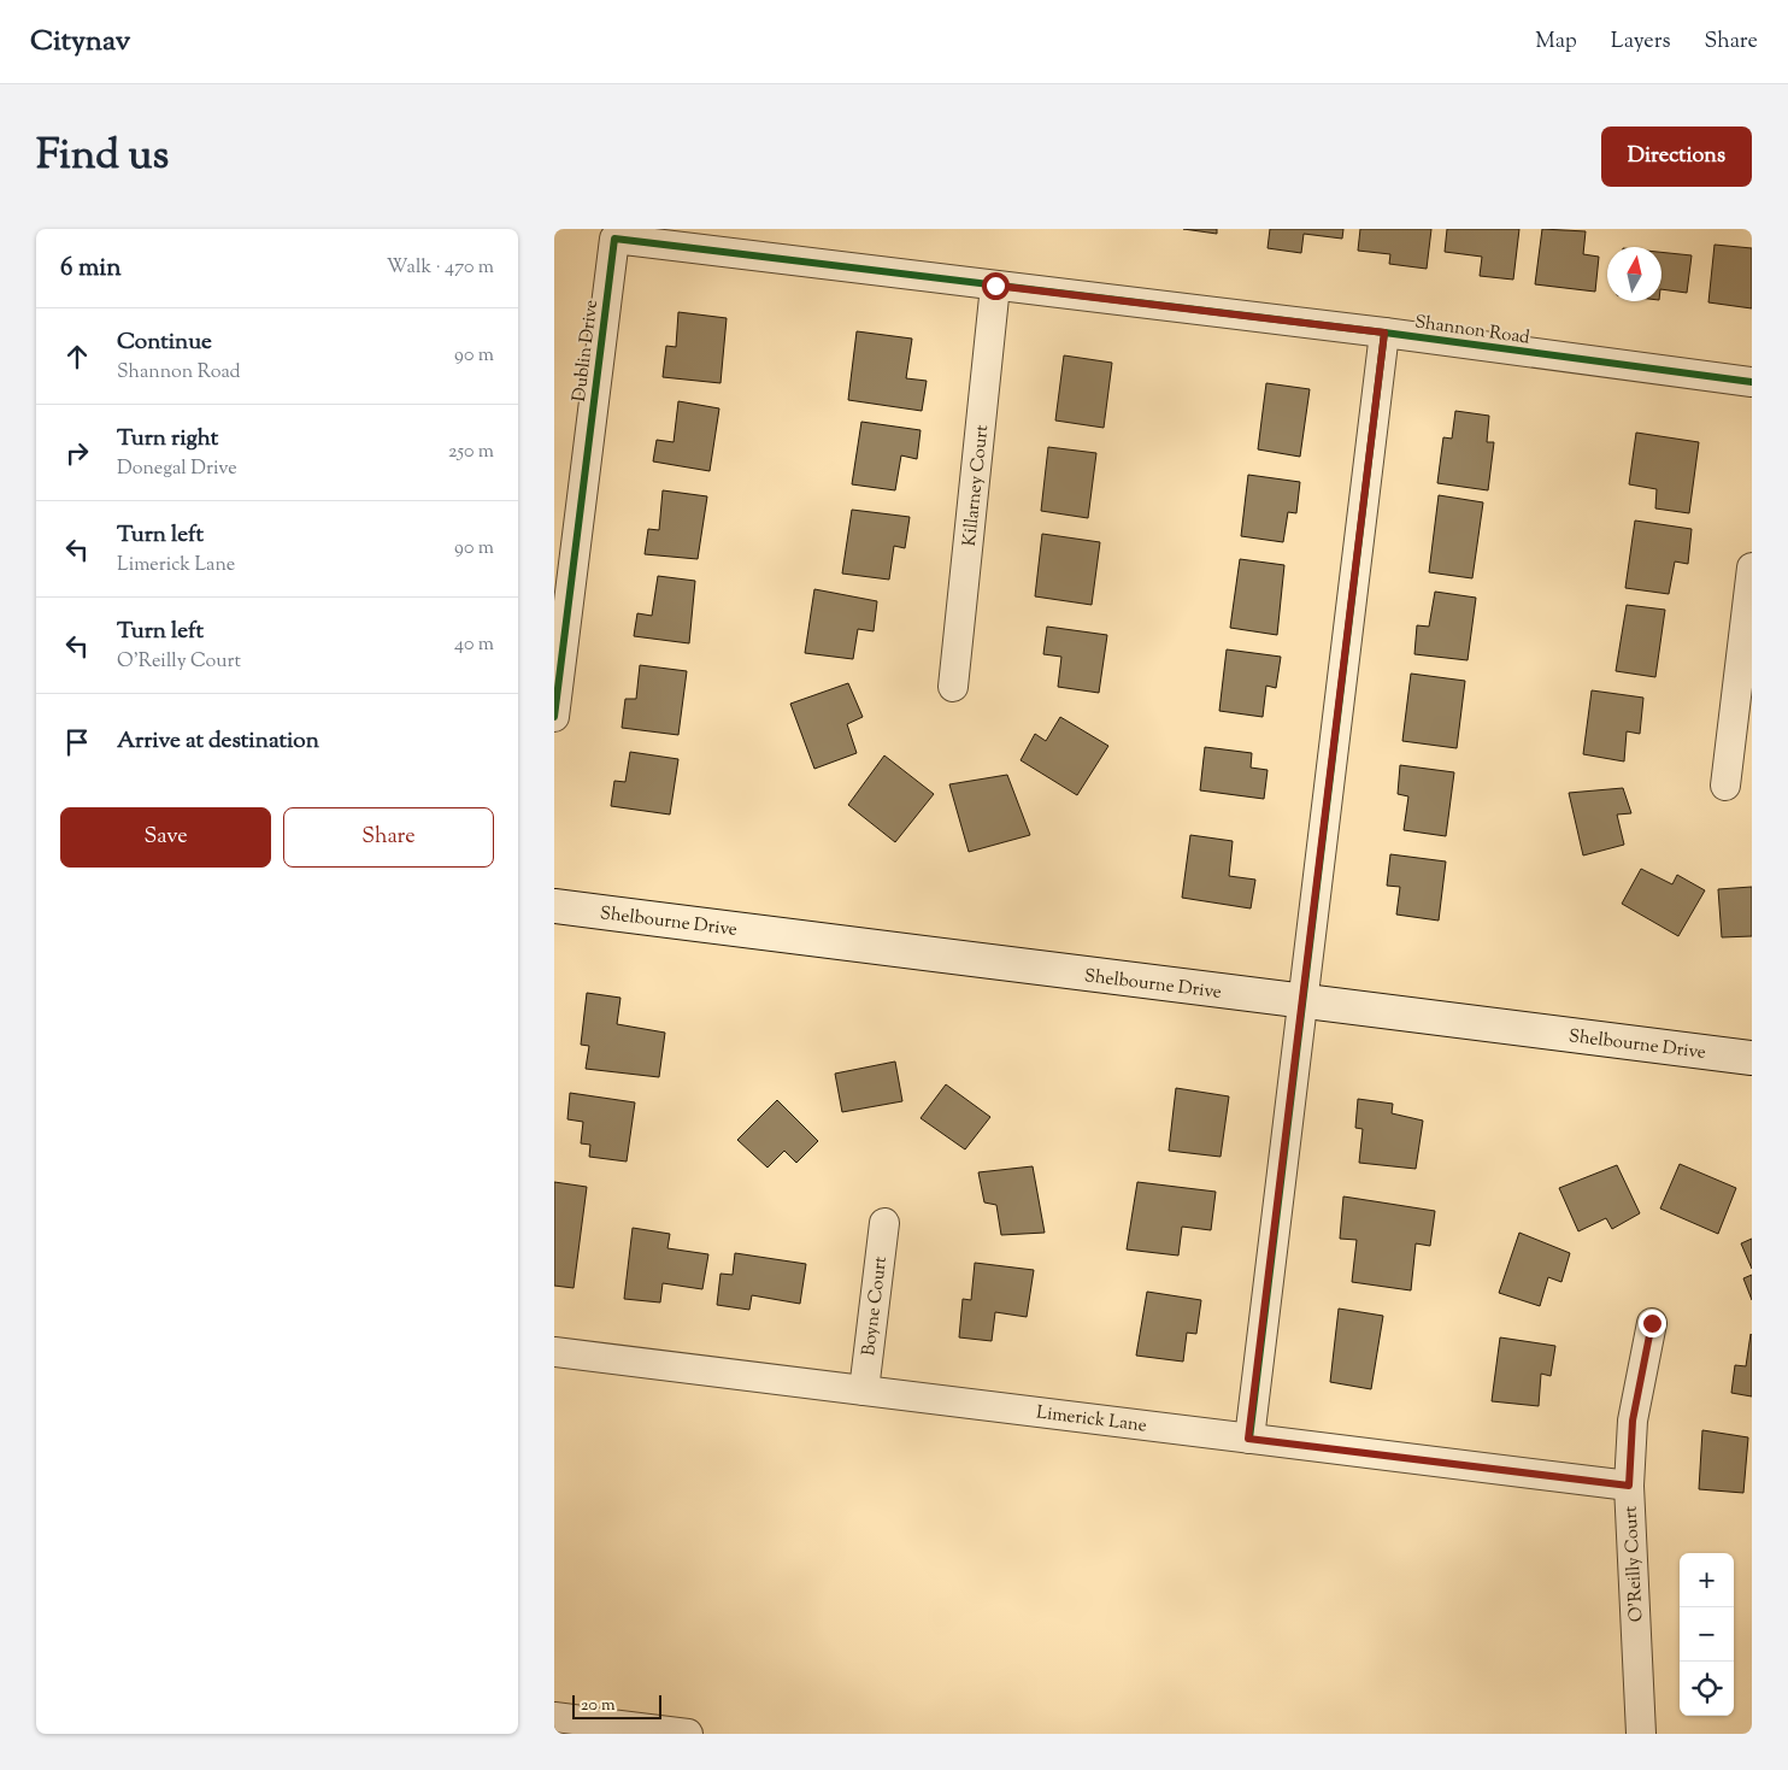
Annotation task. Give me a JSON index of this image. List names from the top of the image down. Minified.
{"streets":{"main road":["Shelbourne Drive"],"street":["Shannon Road","Dublin Drive","Killarney Court","Boyne Court","Limerick Lane","O'Reilly Court"]},"crossings":[["Shannon Road","Dublin Drive"],["Shannon Road","Killarney Court"],["Boyne Court","Limerick Lane"],["Limerick Lane","O'Reilly Court"]],"scale_bar":"20 m","north":"top","page":{"header":"Citynav","nav":["Map","Layers","Share"],"title":"Find us","buttons":["Directions",["Save","Share"]],"heading":["6 min","Walk · 470 m"],"list":[["Continue","Shannon Road","90 m"],["Turn right","Donegal Drive","250 m"],["Turn left","Limerick Lane","90 m"],["Turn left","O'Reilly Court","40 m"],"Arrive at destination"],"map_buttons":["+","−"],"scale":"20 m"}}
